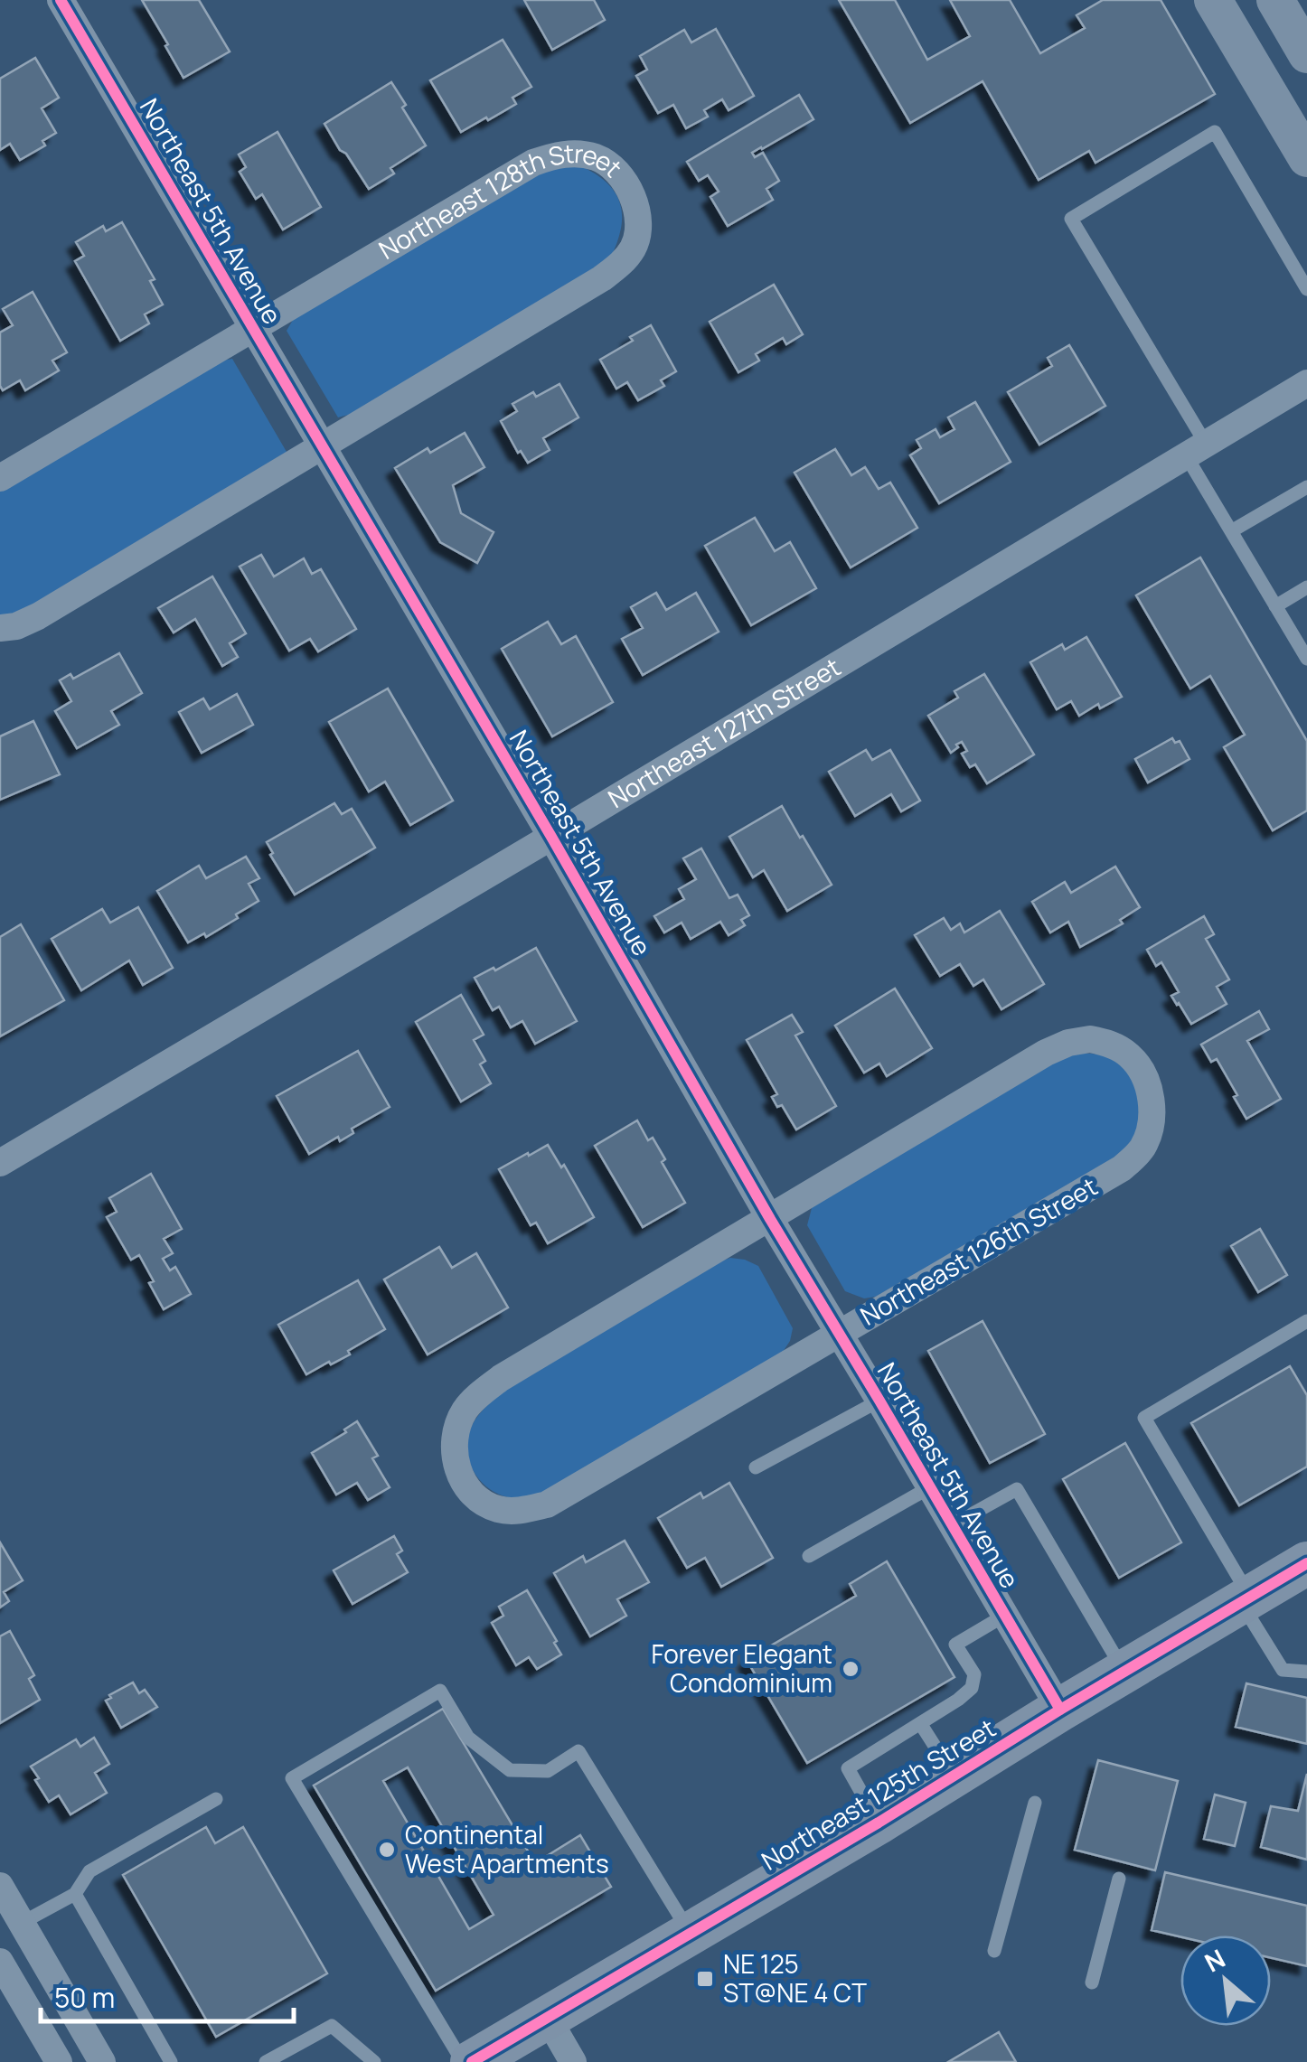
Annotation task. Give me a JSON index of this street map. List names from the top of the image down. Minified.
{"streets":{"main road":["Northeast 125th Street"],"street":["Northeast 5th Avenue","Northeast 128th Street","Northeast 127th Street","Northeast 126th Street"]},"crossings":[["Northeast 5th Avenue","Northeast 128th Street"],["Northeast 5th Avenue","Northeast 127th Street"],["Northeast 5th Avenue","Northeast 126th Street"],["Northeast 5th Avenue","Northeast 125th Street"]],"places":{"other":["Forever Elegant Condominium","Continental West Apartments"],"transit":["NE 125 ST@NE 4 CT"]},"scale_bar":"50 m","north":"top left"}
